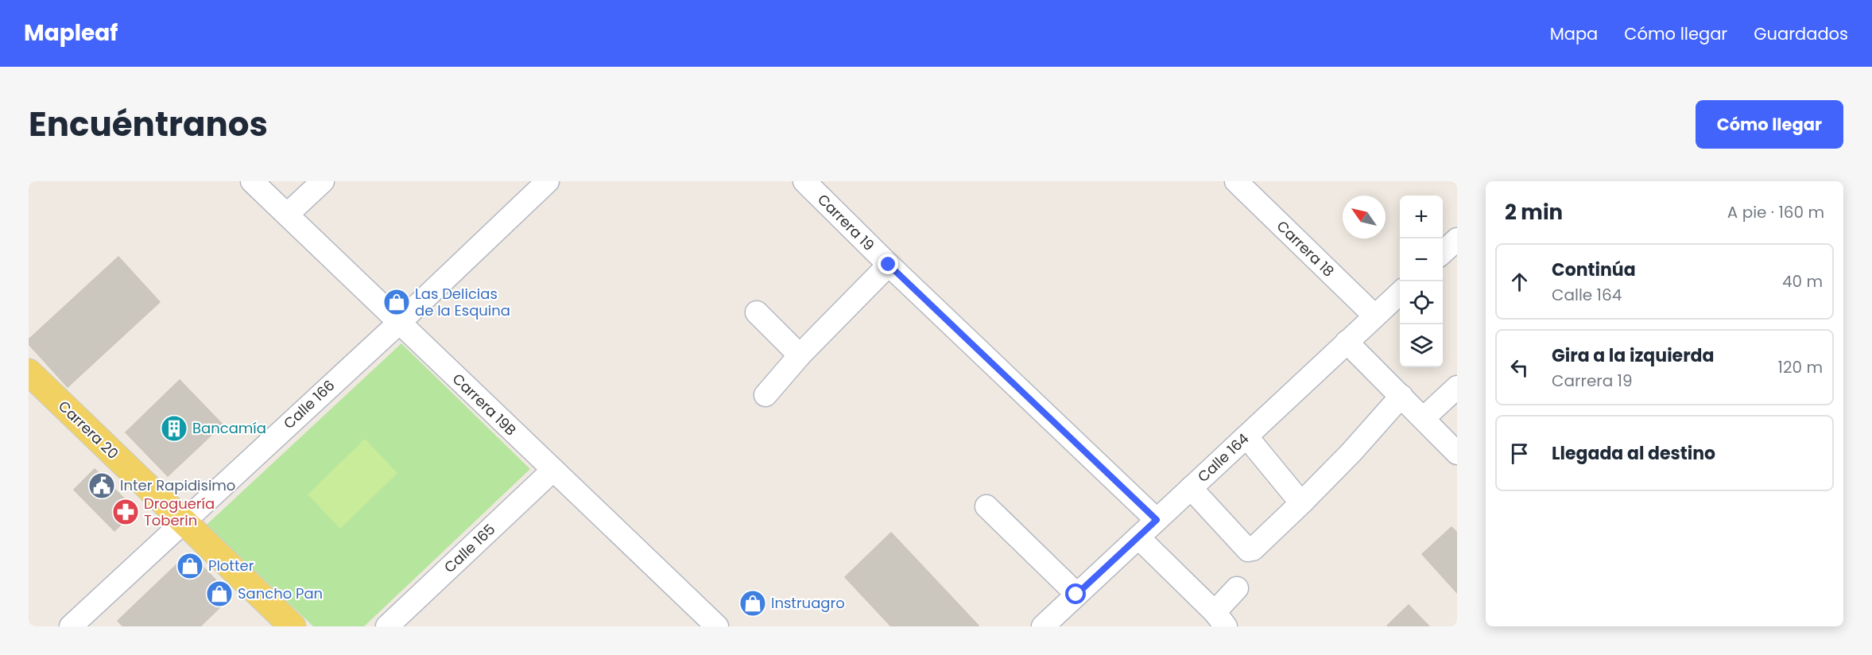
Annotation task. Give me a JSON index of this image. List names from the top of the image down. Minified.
{"streets":{"main road":["Carrera 20"],"street":["Carrera 19","Carrera 18","Calle 166","Carrera 19B","Calle 164","Calle 165"]},"crossings":[["Carrera 19","Calle 164"],["Carrera 18","Calle 164"],["Calle 166","Carrera 19B"],["Calle 166","Carrera 20"],["Carrera 19B","Calle 165"]],"places":{"shop":["Las Delicias de la Esquina","Plotter","Sancho Pan","Instruagro"],"building":["Bancamía"],"public building":["Inter Rapidisimo"],"pharmacy":["Droguería Toberin"]},"north":"top left","page":{"header":"Mapleaf","nav":["Mapa","Cómo llegar","Guardados"],"title":"Encuéntranos","buttons":"Cómo llegar","heading":["2 min","A pie · 160 m"],"map_buttons":["+","−"],"list":[["Continúa","Calle 164","40 m"],["Gira a la izquierda","Carrera 19","120 m"],"Llegada al destino"]}}
